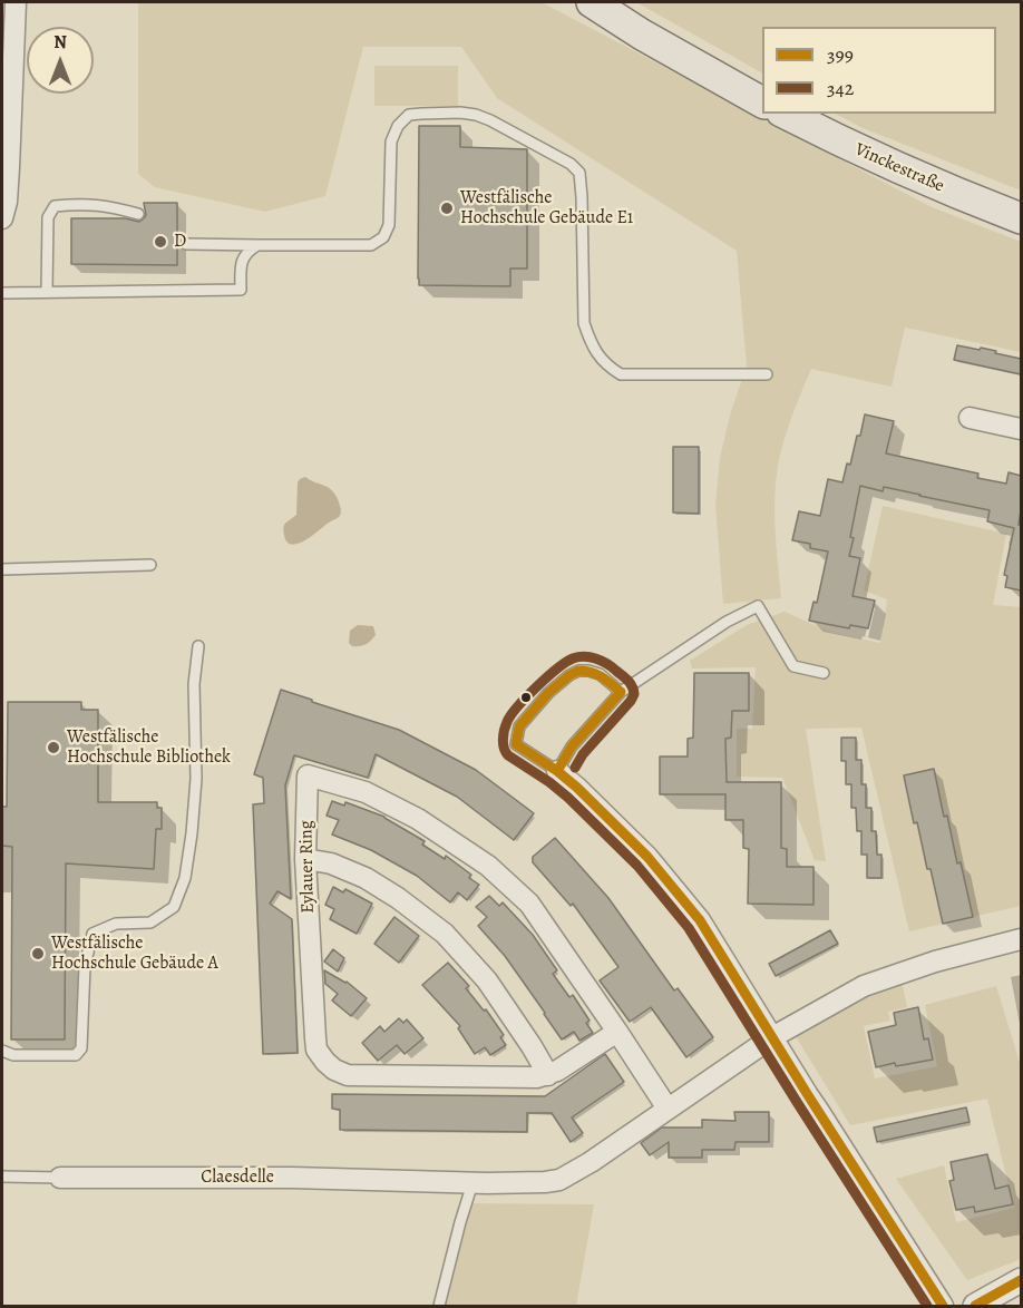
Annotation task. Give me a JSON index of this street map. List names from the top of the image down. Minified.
{"streets":{"main road":["Vinckestraße"],"street":["Eylauer Ring","Claesdelle"]},"crossings":[["Eylauer Ring","Claesdelle"]],"places":["Westfälische Hochschule Gebäude E1","D","Westfälische Hochschule Bibliothek","Westfälische Hochschule Gebäude A"],"lines":["transit line 342","transit line 399"],"legend":["399","342"],"north":"top"}
